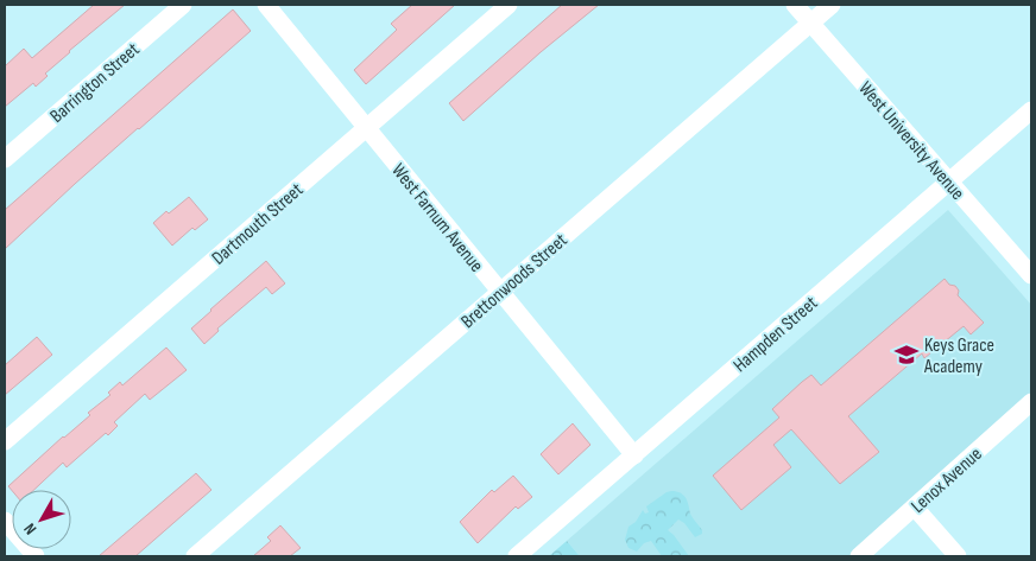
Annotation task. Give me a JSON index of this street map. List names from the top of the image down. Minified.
{"streets":{"street":["Barrington Street","West University Avenue","West Farnum Avenue","Dartmouth Street","Brettonwoods Street","Hampden Street","Lenox Avenue"]},"crossings":[["West University Avenue","Brettonwoods Street"],["West University Avenue","Hampden Street"],["West Farnum Avenue","Dartmouth Street"],["West Farnum Avenue","Brettonwoods Street"],["West Farnum Avenue","Hampden Street"]],"places":{"school or university":["Keys Grace Academy"]},"north":"bottom left"}
